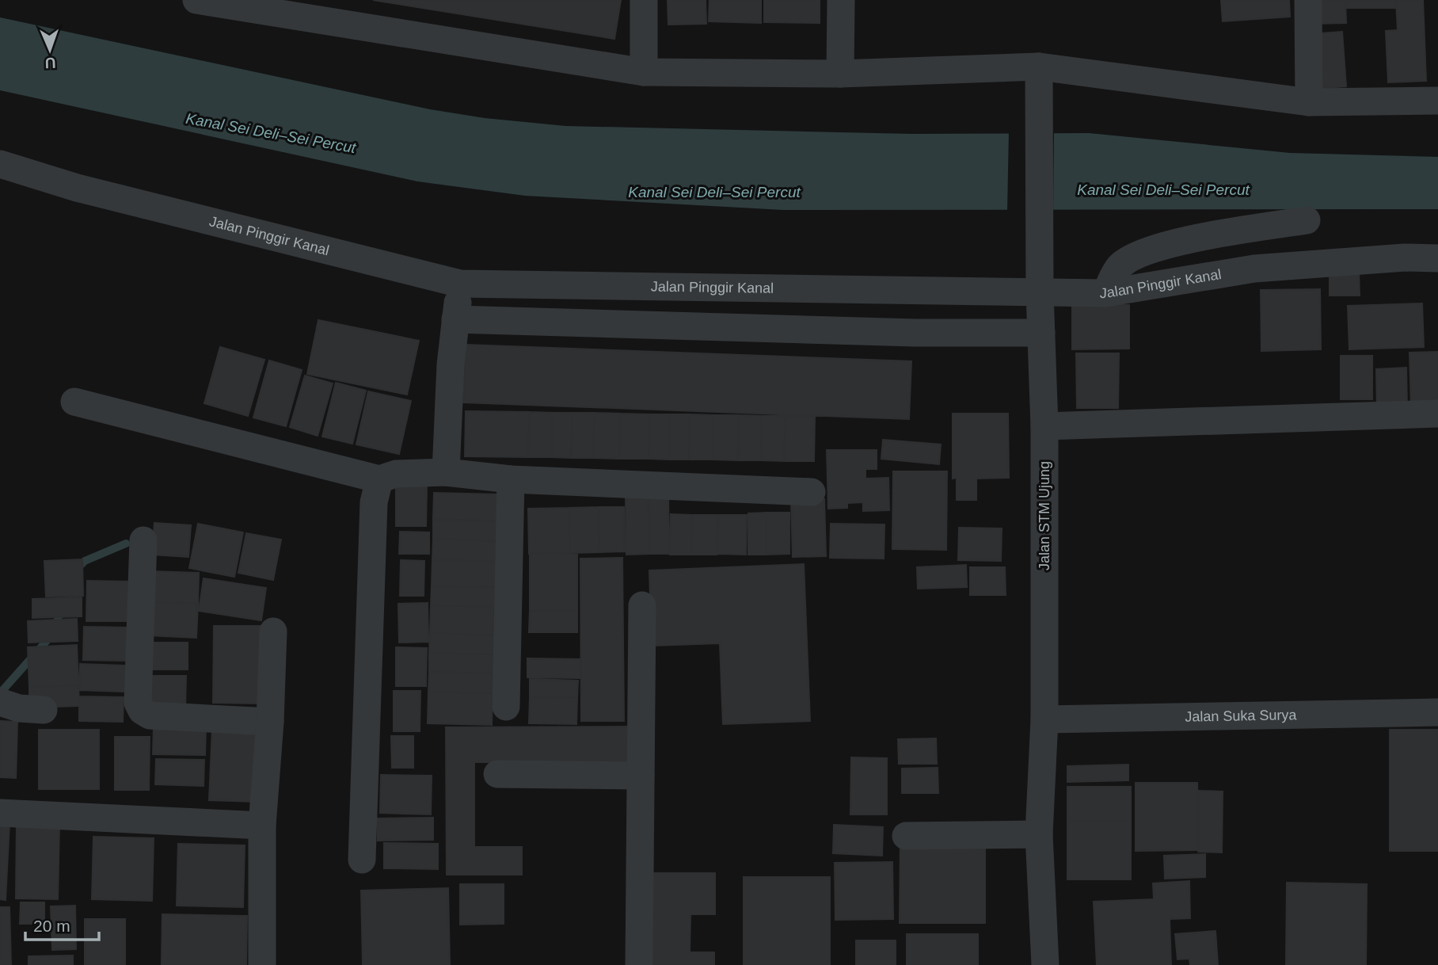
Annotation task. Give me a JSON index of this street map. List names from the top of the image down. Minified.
{"streets":{"street":["Jalan Pinggir Kanal","Jalan STM Ujung","Jalan Suka Surya"]},"crossings":[["Jalan Pinggir Kanal","Jalan STM Ujung"],["Jalan STM Ujung","Jalan Suka Surya"]],"water":["Kanal Sei Deli–Sei Percut"],"scale_bar":"20 m","north":"bottom"}
